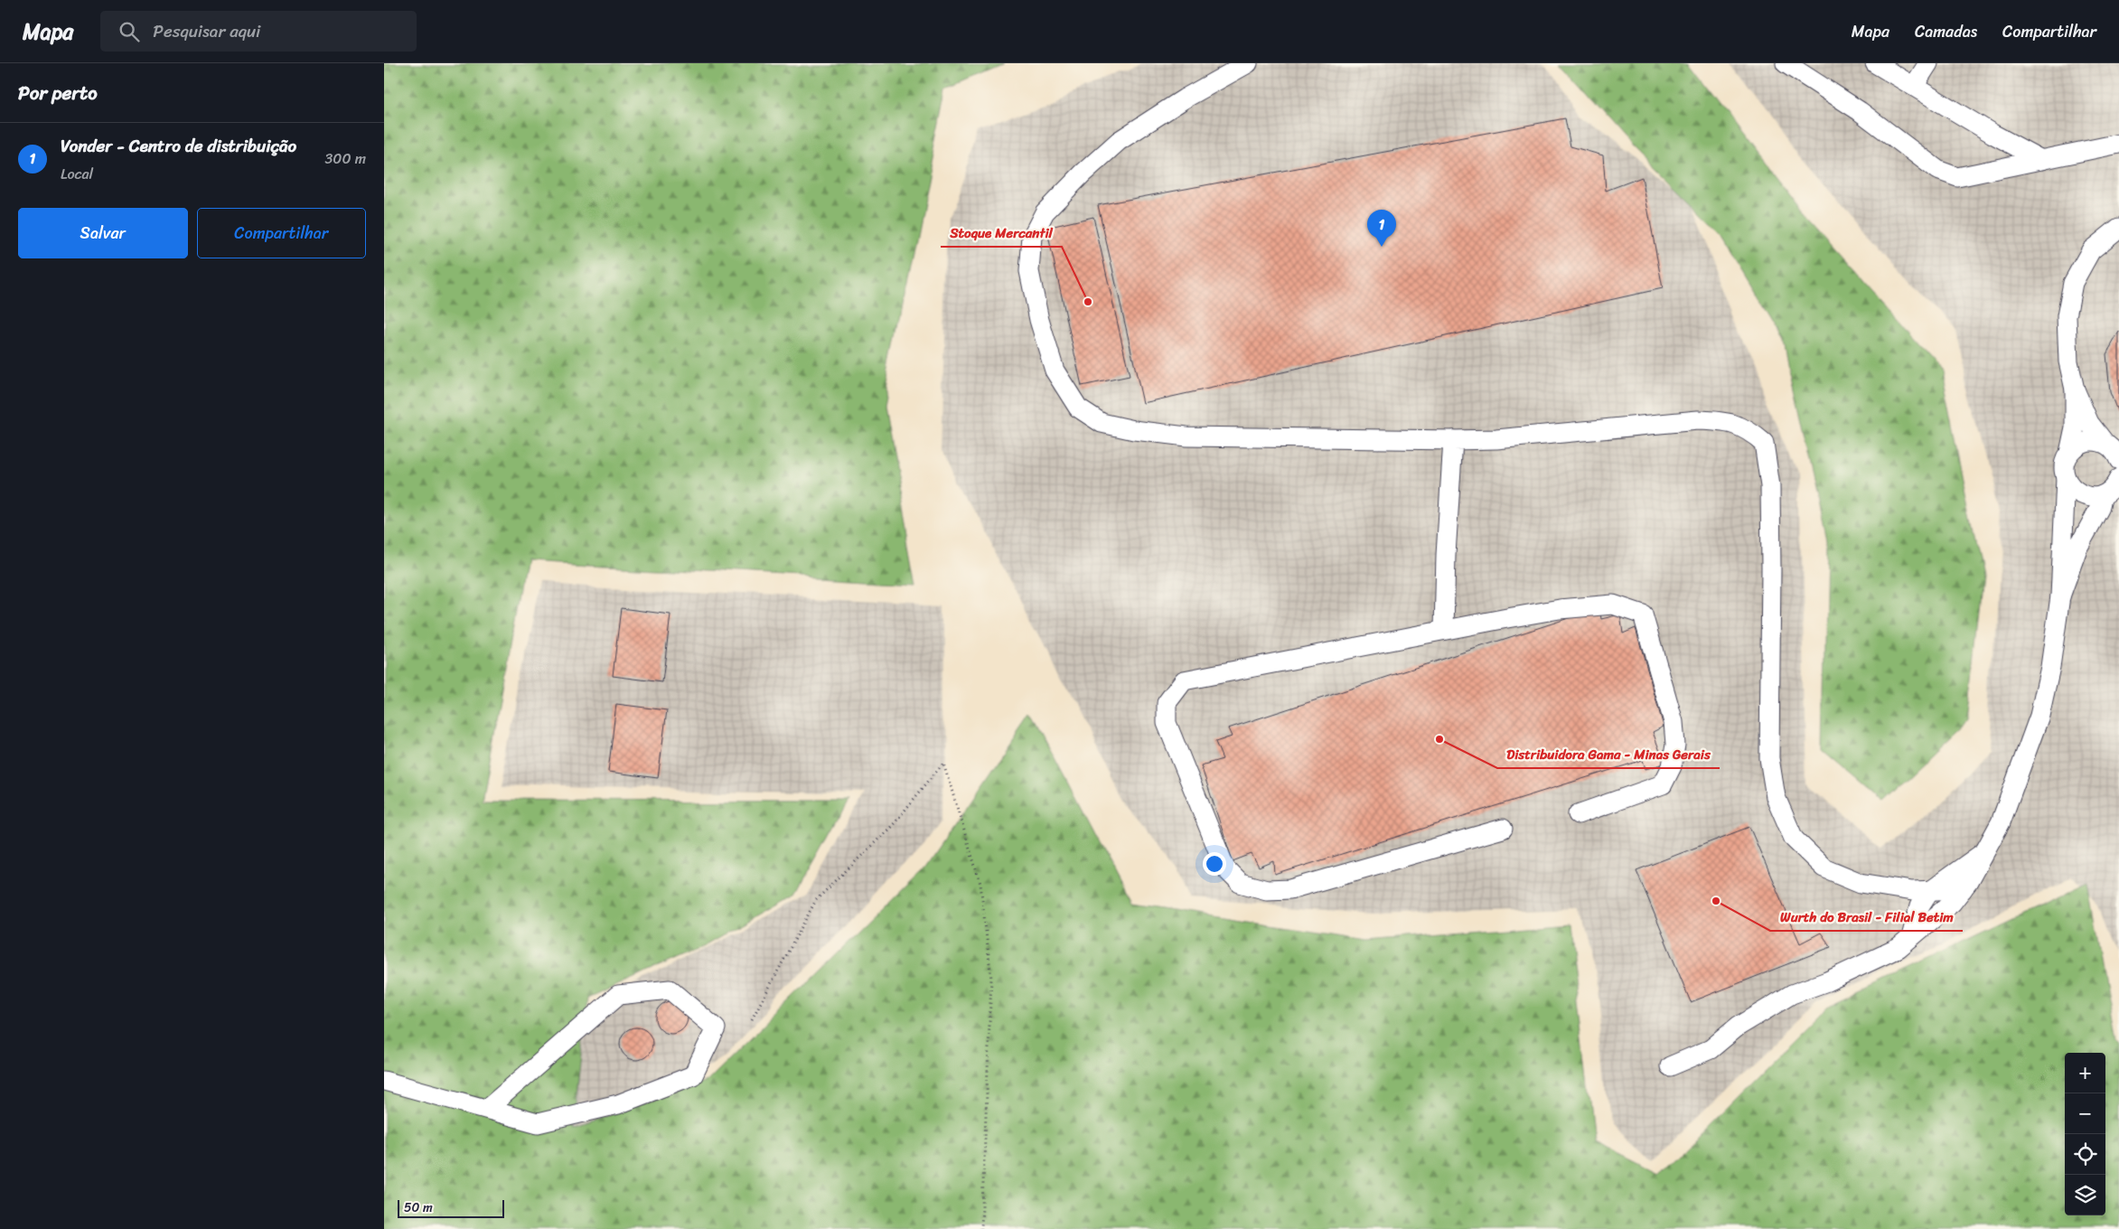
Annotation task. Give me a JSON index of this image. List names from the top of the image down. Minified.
{"places":["Stoque Mercantil","Distribuidora Gama - Minas Gerais","Wurth do Brasil - Filial Betim"],"scale_bar":"50 m","page":{"header":"Mapa","search":"Pesquisar aqui","nav":["Mapa","Camadas","Compartilhar"],"heading":"Por perto","list":[{"mark":"1","name":"Vonder - Centro de distribuição","note":"Local","value":"300 m"}],"buttons":["Salvar","Compartilhar"],"pins":"1","map_buttons":["+","−"],"scale":"50 m"}}
